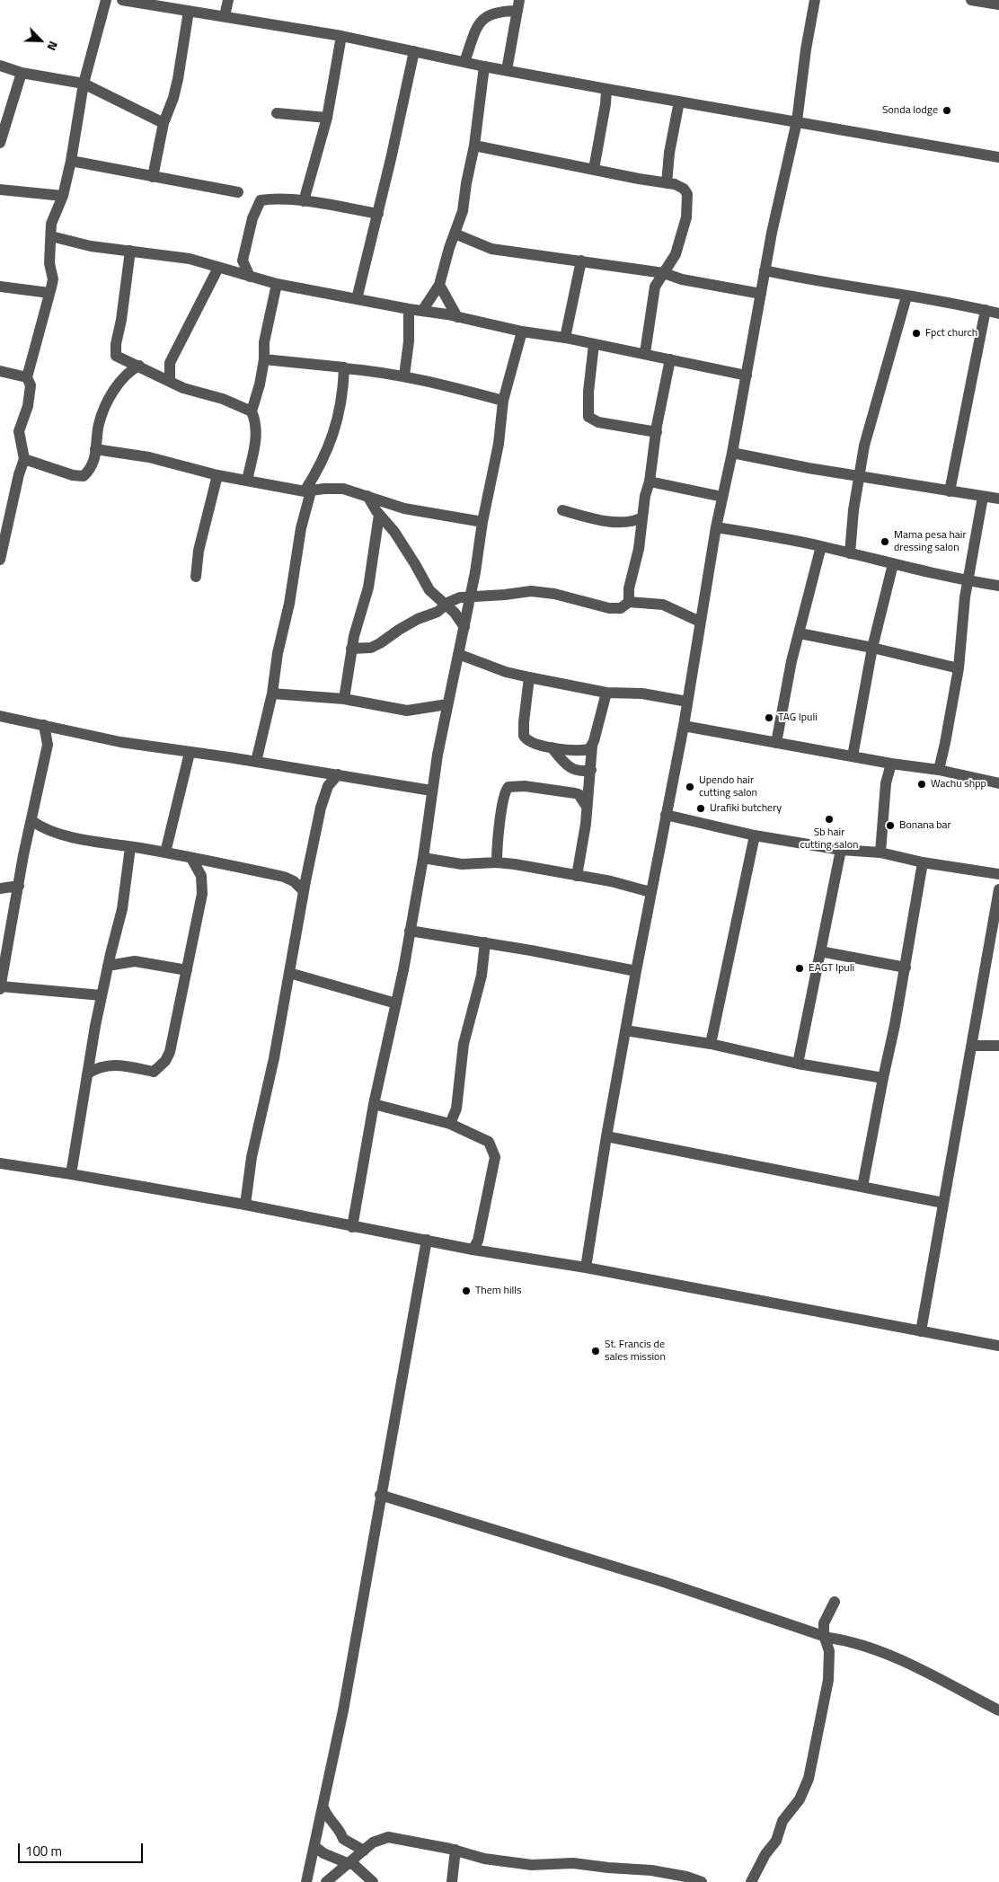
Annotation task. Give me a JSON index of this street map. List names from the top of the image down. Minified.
{"places":["Sonda lodge","Fpct church","Mama pesa hair dressing salon","TAG Ipuli","Wachu shpp","Upendo hair cutting salon","Urafiki butchery","Sb hair cutting salon","Bonana bar","EAGT Ipuli","Them hills","St. Francis de sales mission"],"scale_bar":"100 m","north":"bottom right"}
